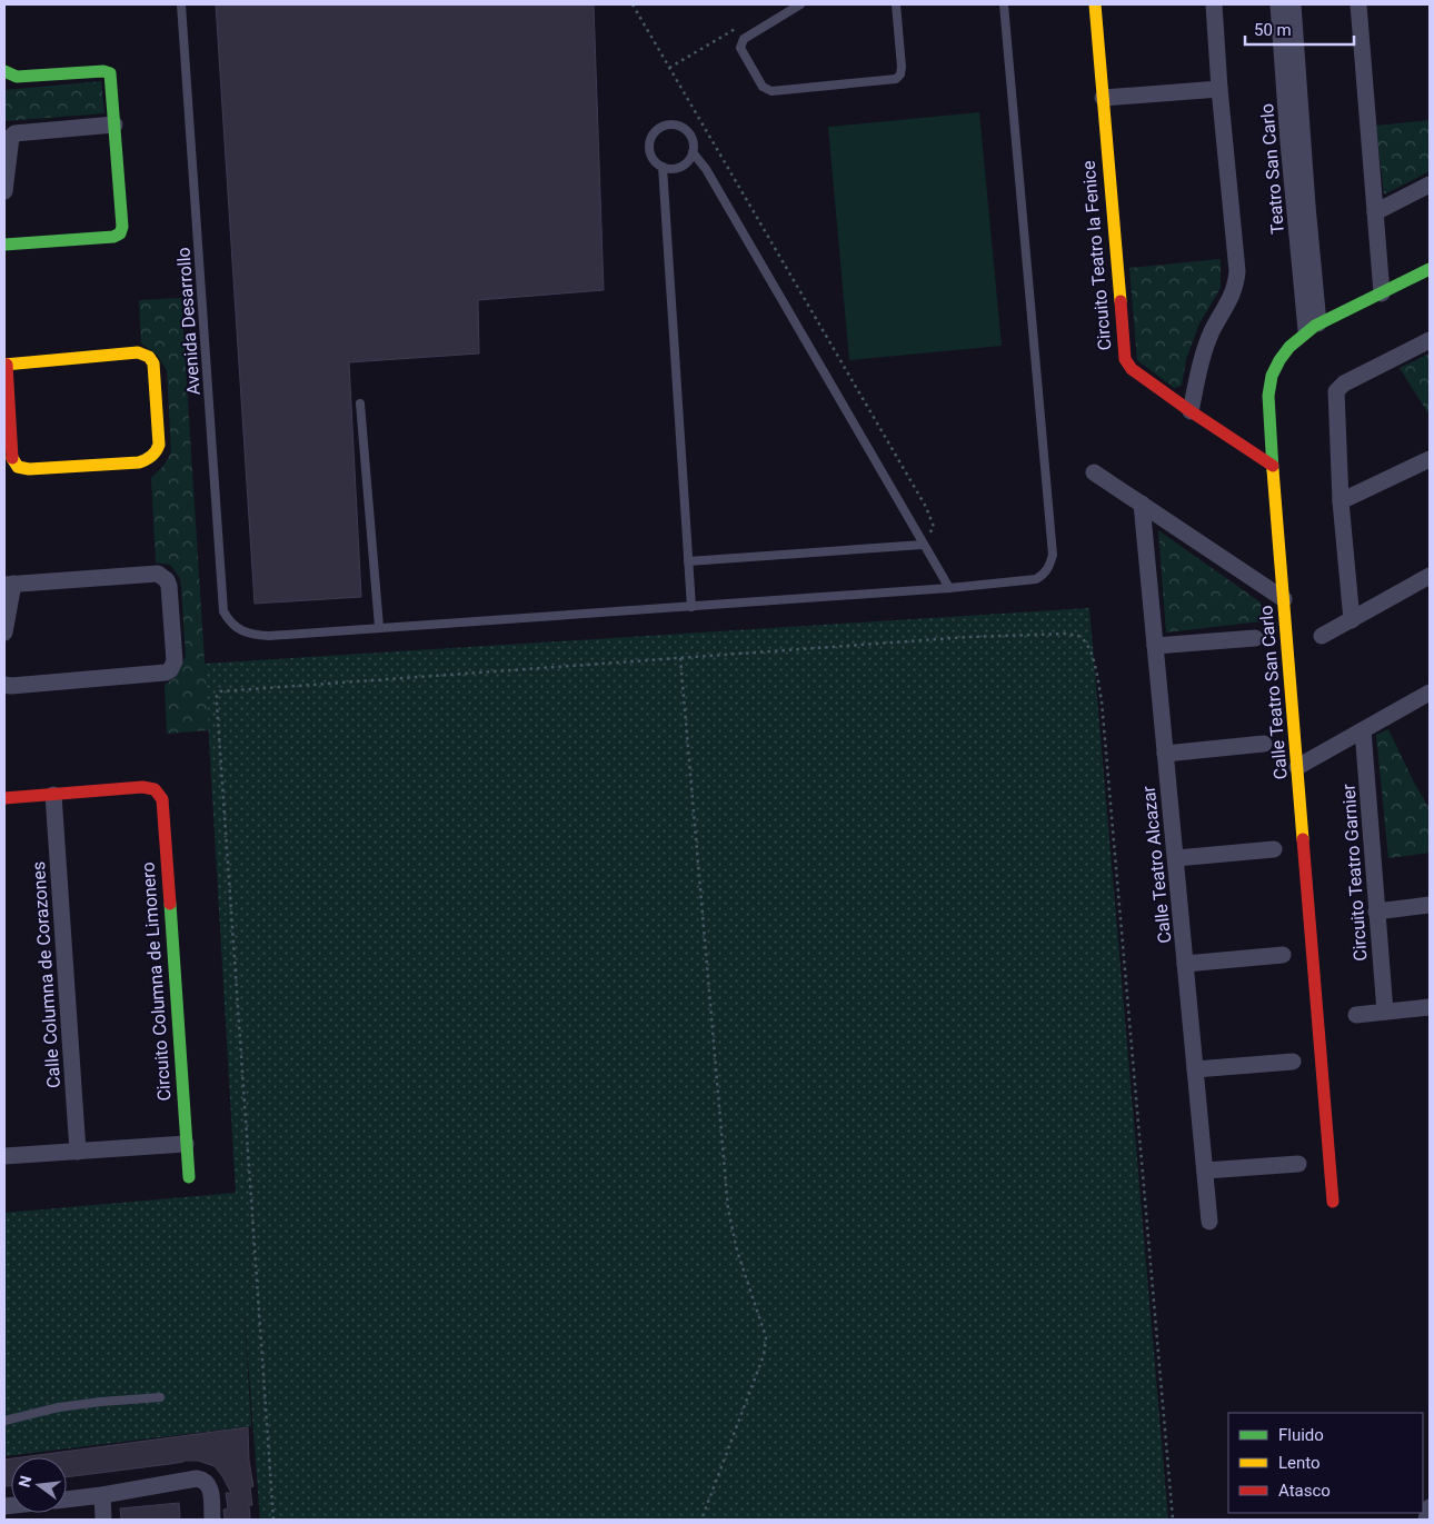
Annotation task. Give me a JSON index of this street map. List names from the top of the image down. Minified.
{"streets":{"street":["Teatro San Carlo","Circuito Teatro la Fenice","Calle Teatro San Carlo","Calle Teatro Alcazar","Circuito Teatro Garnier","Calle Columna de Corazones","Circuito Columna de Limonero"],"lane":["Avenida Desarrollo"]},"crossings":[["Teatro San Carlo","Calle Teatro San Carlo"],["Circuito Teatro la Fenice","Calle Teatro San Carlo"],["Calle Columna de Corazones","Circuito Columna de Limonero"]],"legend":["Fluido","Lento","Atasco"],"scale_bar":"50 m","north":"left"}
